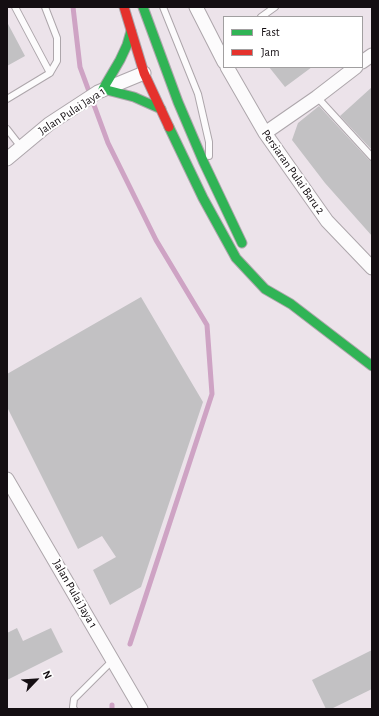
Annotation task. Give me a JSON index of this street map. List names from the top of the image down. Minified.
{"streets":{"street":["Jalan Pulai Jaya 1","Persiaran Pulai Baru 2"]},"legend":["Fast","Jam"],"north":"top right"}
